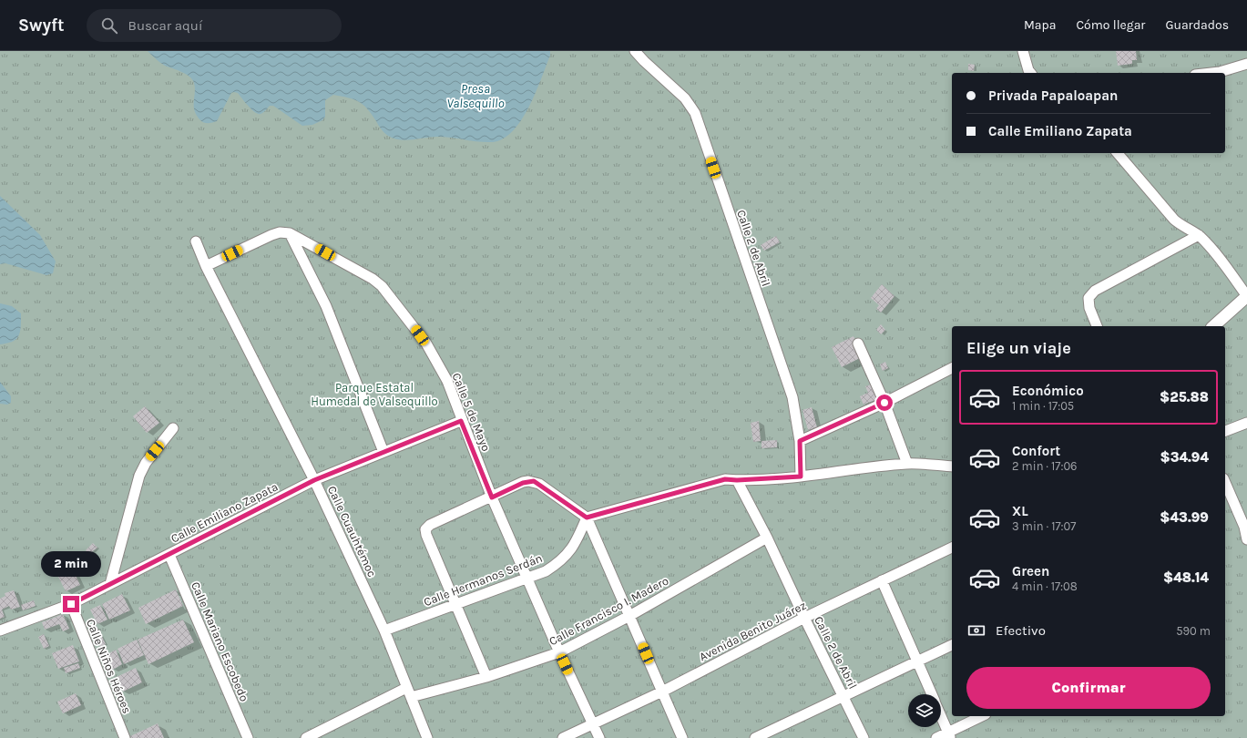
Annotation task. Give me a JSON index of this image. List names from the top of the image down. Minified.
{"streets":{"street":["Calle 2 de Abril","Calle 5 de Mayo","Calle Emiliano Zapata","Calle Cuauhtémoc","Calle Hermanos Serdán","Calle Francisco I. Madero","Avenida Benito Juárez","Calle Mariano Escobedo","Calle Niños Héroes"]},"crossings":[["Calle 2 de Abril","Calle Francisco I. Madero"],["Calle 2 de Abril","Avenida Benito Juárez"],["Calle 5 de Mayo","Calle Emiliano Zapata"],["Calle 5 de Mayo","Calle Hermanos Serdán"],["Calle 5 de Mayo","Calle Francisco I. Madero"],["Calle 5 de Mayo","Avenida Benito Juárez"],["Calle Emiliano Zapata","Calle Cuauhtémoc"],["Calle Emiliano Zapata","Calle Mariano Escobedo"],["Calle Emiliano Zapata","Calle Niños Héroes"],["Calle Cuauhtémoc","Calle Hermanos Serdán"],["Calle Cuauhtémoc","Calle Francisco I. Madero"]],"water":["Presa Valsequillo"],"parks":["Parque Estatal Humedal de Valsequillo"],"page":{"header":"Swyft","search":"Buscar aquí","nav":["Mapa","Cómo llegar","Guardados"],"banner":["Privada Papaloapan","Calle Emiliano Zapata"],"heading":"Elige un viaje","list":[{"name":"Económico","note":"1 min · 17:05","value":"$25.88"},{"name":"Confort","note":"2 min · 17:06","value":"$34.94"},{"name":"XL","note":"3 min · 17:07","value":"$43.99"},{"name":"Green","note":"4 min · 17:08","value":"$48.14"}],"bubble":"2 min","pay":["Efectivo","590 m"],"buttons":"Confirmar"}}
